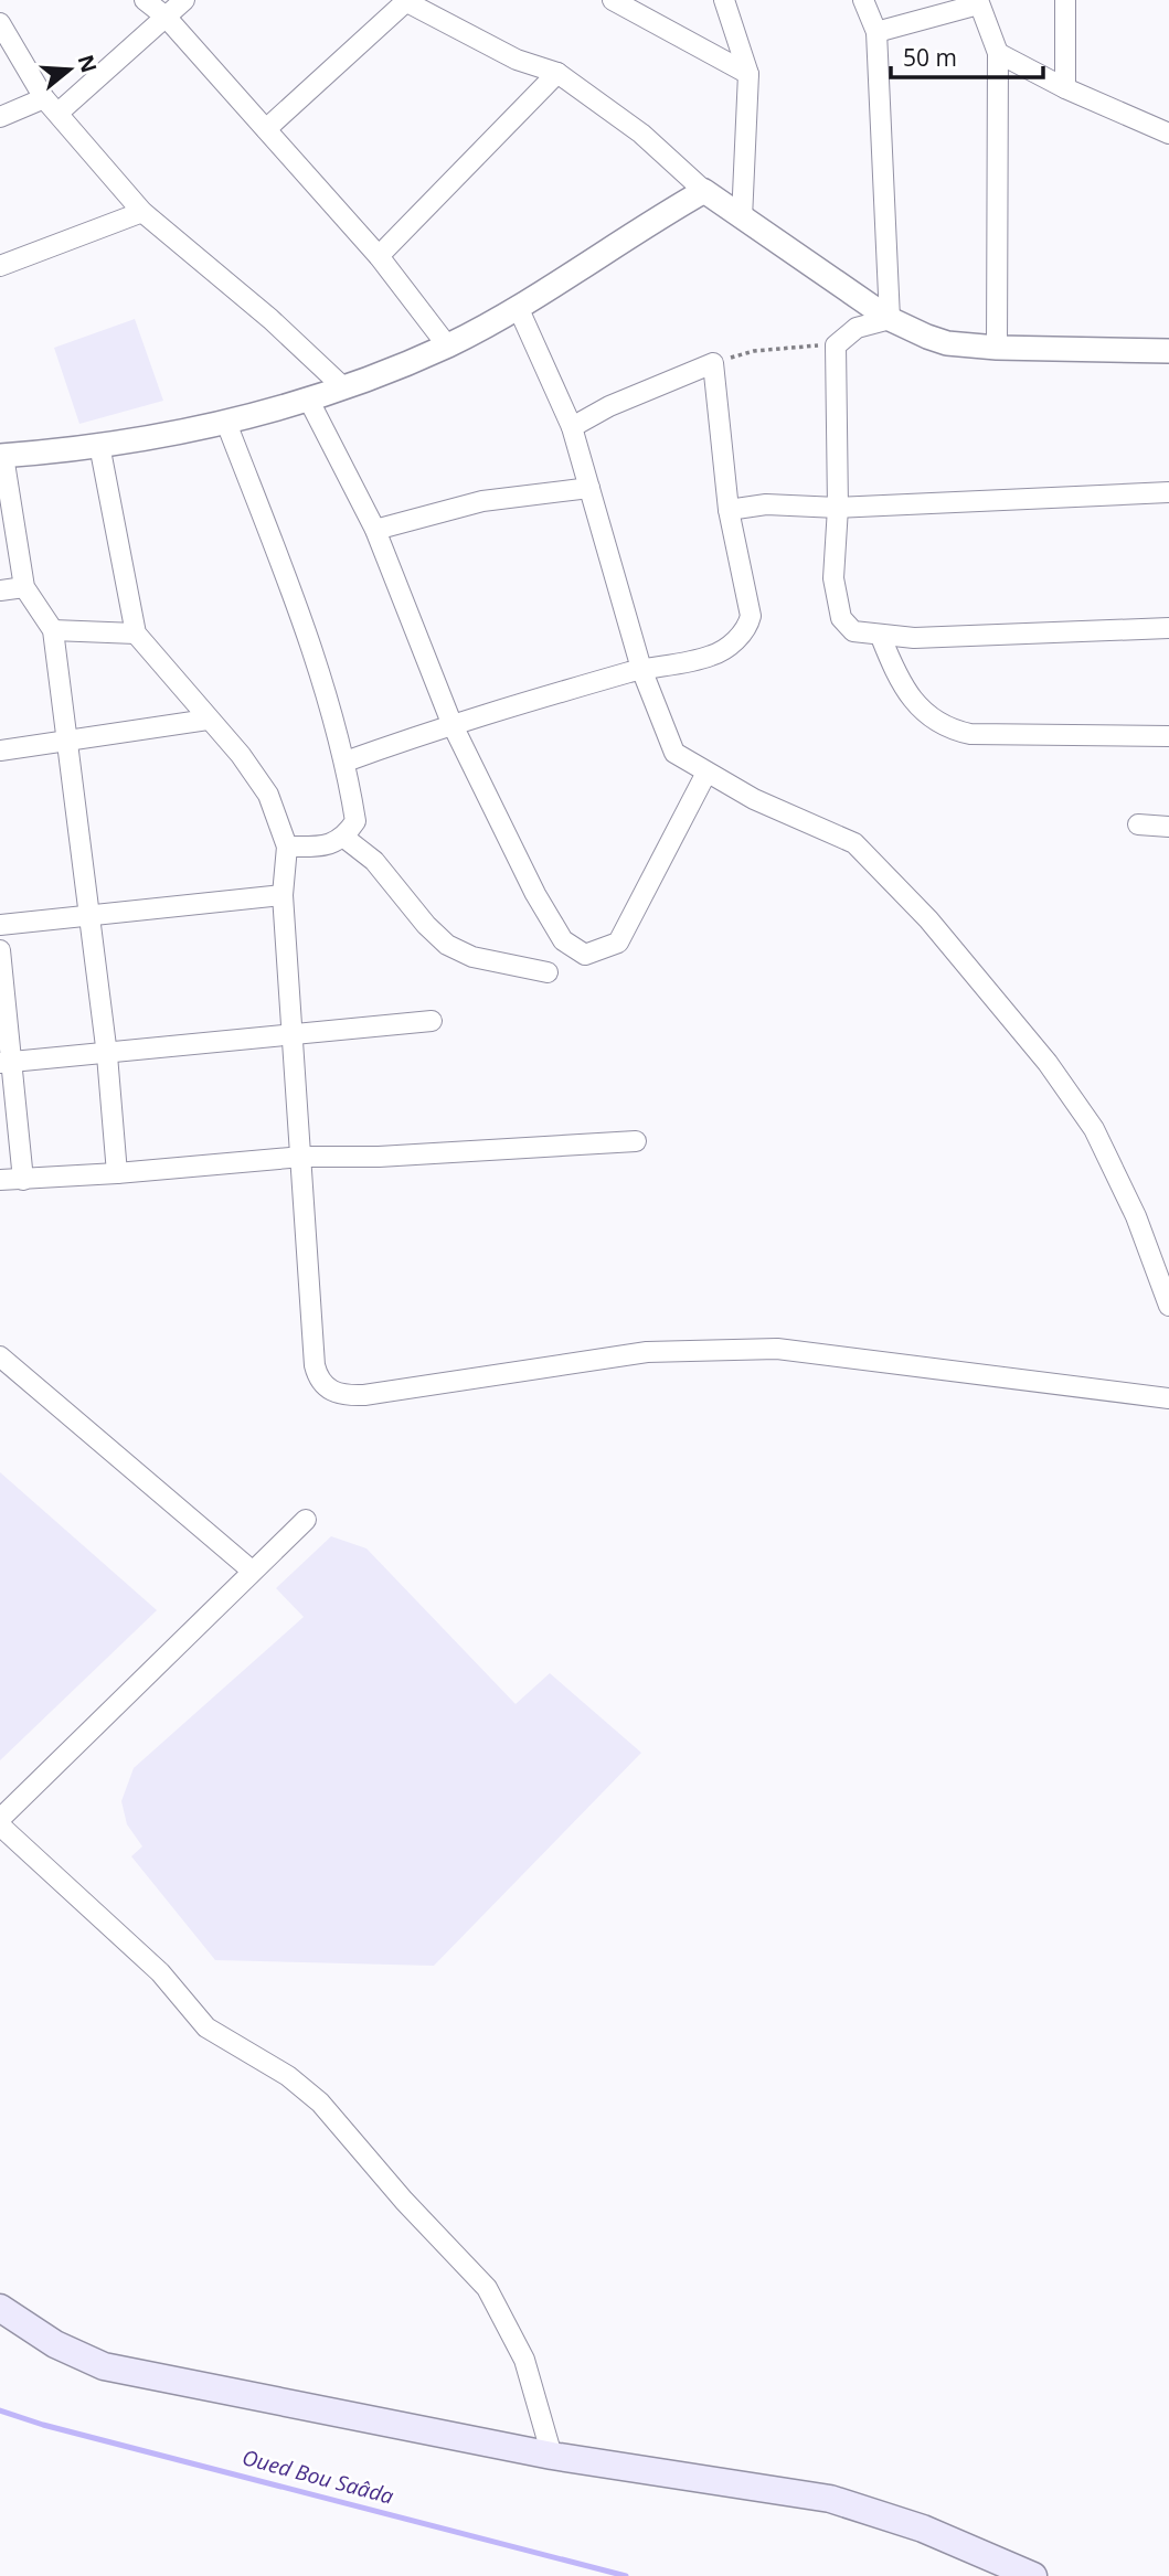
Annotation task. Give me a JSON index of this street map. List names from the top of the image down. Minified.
{"water":["Oued Bou Saâda"],"scale_bar":"50 m","north":"right"}
